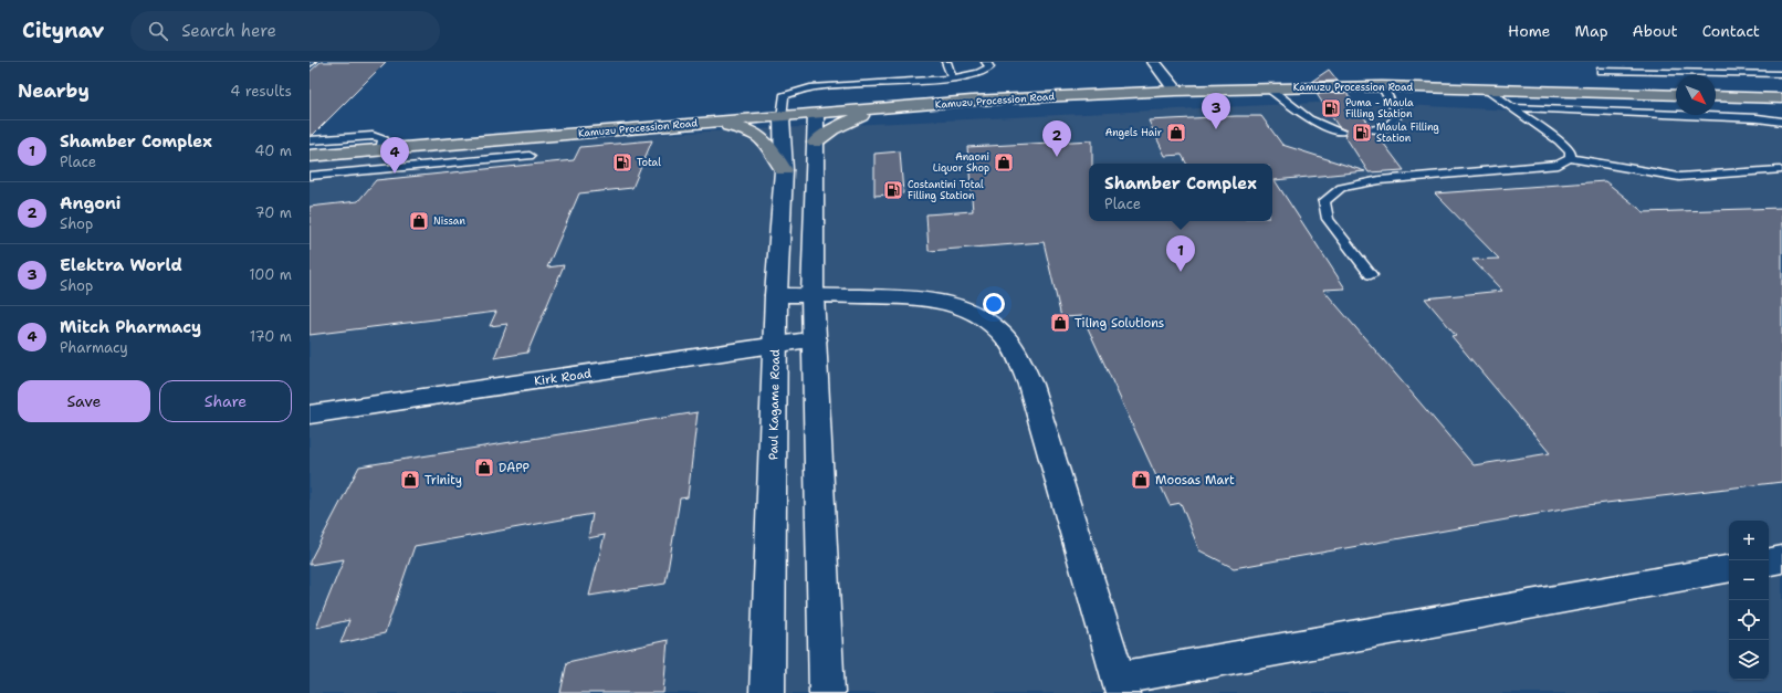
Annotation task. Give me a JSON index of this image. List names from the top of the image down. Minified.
{"streets":{"highway":["Kamuzu Procession Road"],"main road":["Kirk Road","Paul Kagame Road"]},"crossings":[["Kamuzu Procession Road","Paul Kagame Road"],["Kirk Road","Paul Kagame Road"]],"places":{"fuel station":["Puma - Maula Filling Station","Maula Filling Station","Total","Costantini Total Filling Station"],"shop":["Angels Hair","Angoni Liquor Shop","Nissan","Tiling Solutions","DAPP","Trinity","Moosas Mart"]},"north":"bottom right","page":{"header":"Citynav","search":"Search here","nav":["Home","Map","About","Contact"],"heading":["Nearby","4 results"],"pins":["3","2","4","1"],"list":[{"mark":"1","name":"Shamber Complex","note":"Place","value":"40 m"},{"mark":"2","name":"Angoni","note":"Shop","value":"70 m"},{"mark":"3","name":"Elektra World","note":"Shop","value":"100 m"},{"mark":"4","name":"Mitch Pharmacy","note":"Pharmacy","value":"170 m"}],"popup":["Shamber Complex","Place"],"buttons":["Save","Share"],"map_buttons":["+","−"]}}
